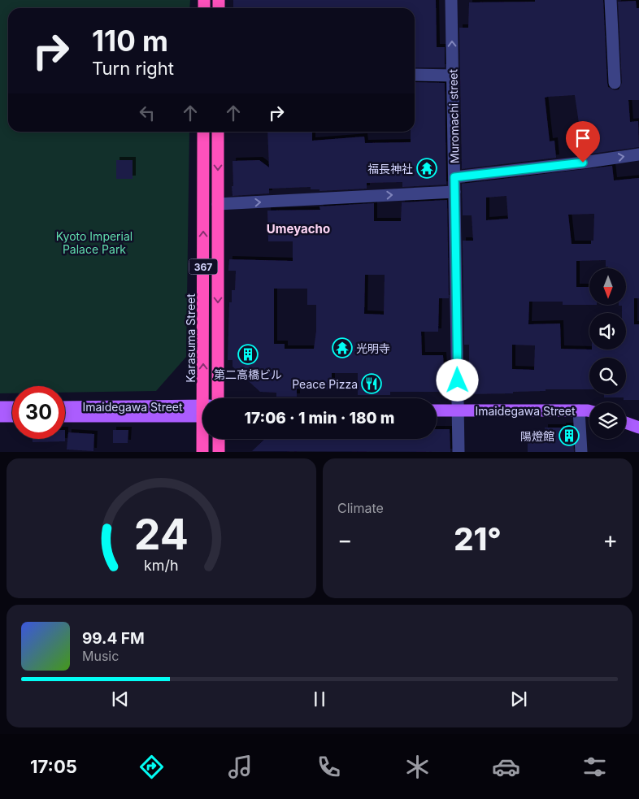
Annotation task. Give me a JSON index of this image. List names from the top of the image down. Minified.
{"streets":{"highway":["367","Karasuma Street"],"main road":["Imaidegawa Street"],"street":["Muromachi street"]},"crossings":[["Muromachi street","Imaidegawa Street"]],"districts":["Umeyacho"],"parks":["Kyoto Imperial Palace Park"],"places":{"temple":["福長神社","光明寺"],"building":["第二高橋ビル","陽燈館"],"restaurant":["Peace Pizza"]},"north":"bottom","page":{"turn":["110 m","Turn right"],"limit":"30","trip":"17:06 · 1 min · 180 m","tile":"Climate","heat":["−","21°","+"],"song":["99.4 FM","Music"],"tabs":"17:05","gauge":["24","km/h"]}}
